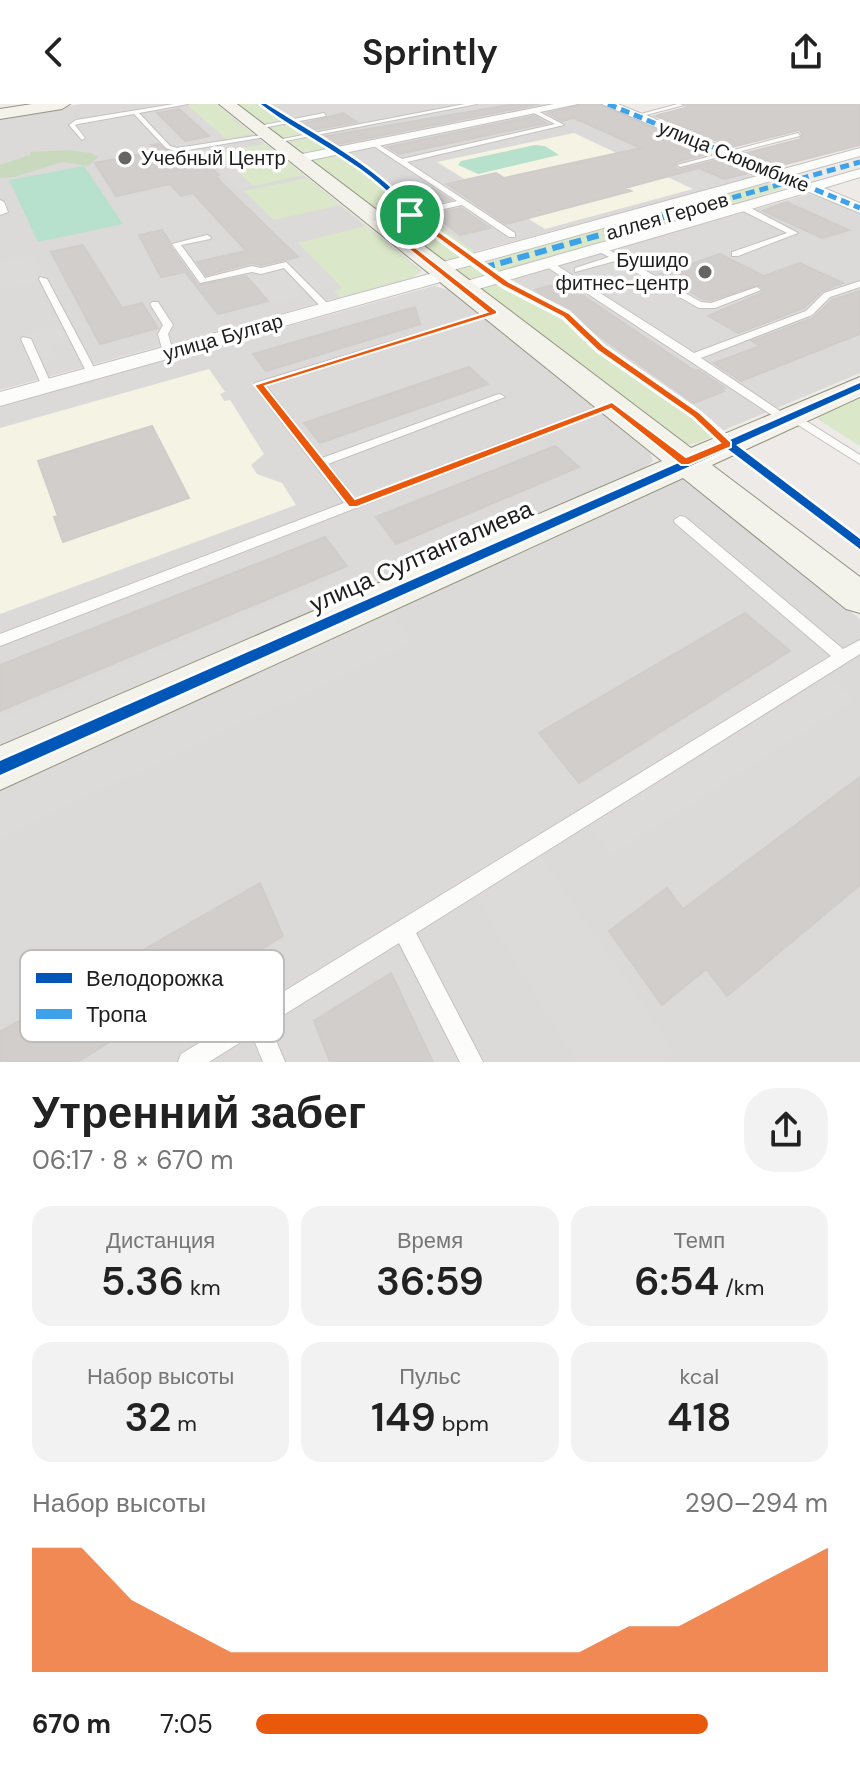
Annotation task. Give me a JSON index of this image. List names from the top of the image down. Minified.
{"streets":{"street":["улица Сююмбике","аллея Героев","улица Булгар","улица Султангалиева"]},"crossings":[["улица Сююмбике","аллея Героев"],["улица Сююмбике","улица Булгар"],["аллея Героев","улица Булгар"]],"places":["Учебный Центр","Бушидо фитнес-центр"],"legend":["Велодорожка","Тропа"],"page":{"header":"Sprintly","heading":["Утренний забег","06:17 · 8 × 670 m"],"stats":[["Дистанция","5.36 km"],["Время","36:59"],["Темп","6:54 /km"],["Набор высоты","32 m"],["Пульс","149 bpm"],["kcal","418"]],"chart":["Набор высоты","290–294 m"],"list":[{"name":"670 m","note":"7:05"}]}}
